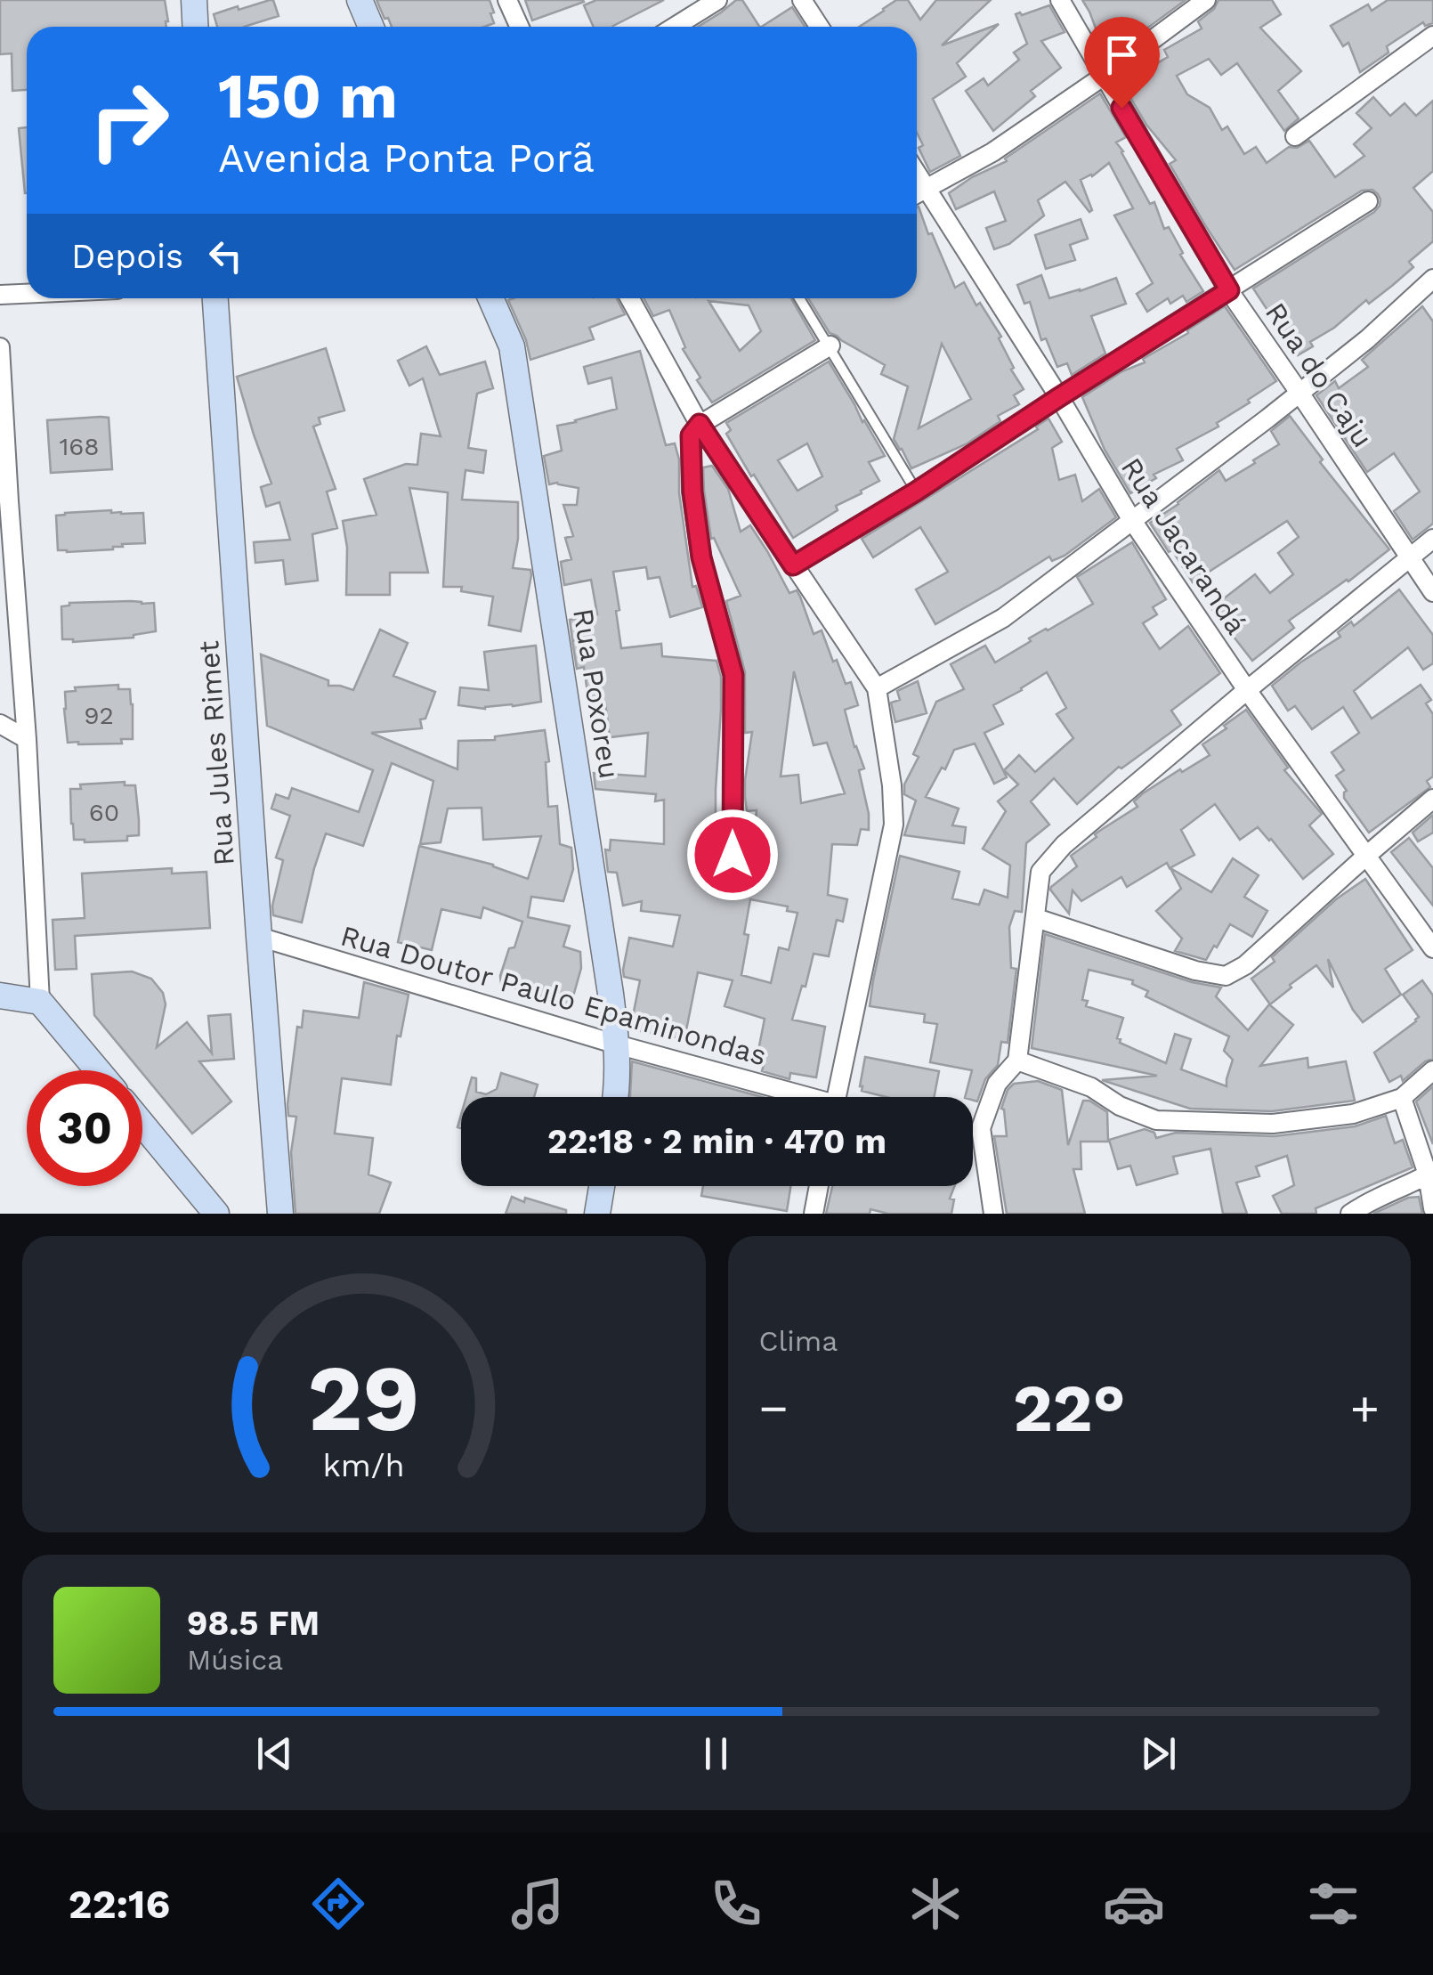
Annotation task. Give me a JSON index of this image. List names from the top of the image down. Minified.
{"streets":{"street":["Rua do Caju","Rua Jacarandá","Rua Poxoreu","Rua Jules Rimet","Rua Doutor Paulo Epaminondas"]},"crossings":[["Rua Poxoreu","Rua Doutor Paulo Epaminondas"],["Rua Jules Rimet","Rua Doutor Paulo Epaminondas"]],"house_numbers":["168","92","60"],"page":{"turn":["150 m","Avenida Ponta Porã"],"then":"Depois","limit":"30","trip":"22:18 · 2 min · 470 m","tile":"Clima","heat":["−","22°","+"],"song":["98.5 FM","Música"],"tabs":"22:16","gauge":["29","km/h"]}}
